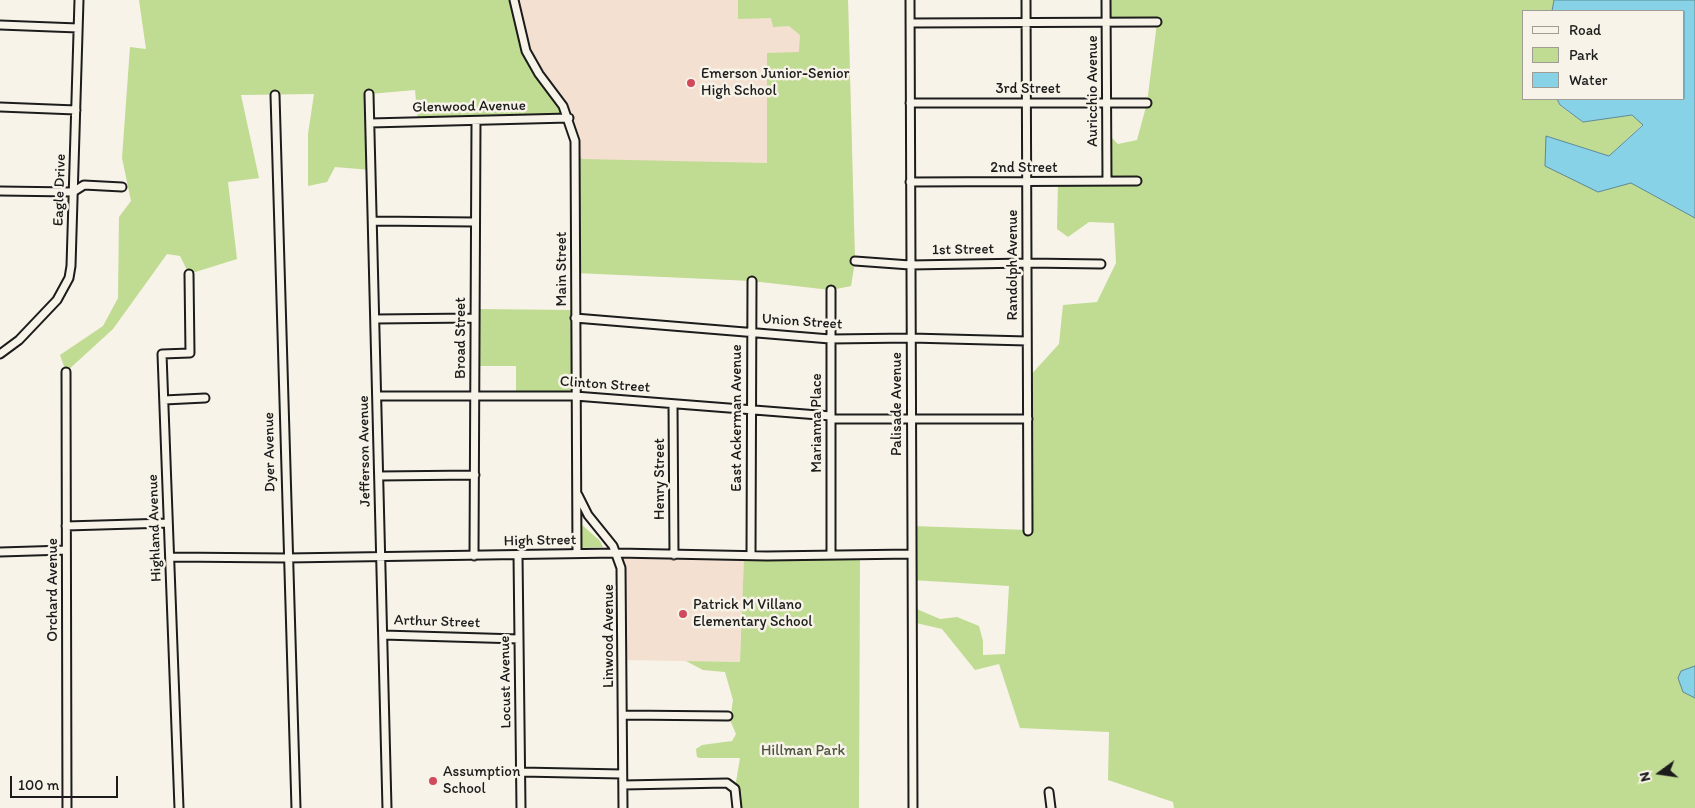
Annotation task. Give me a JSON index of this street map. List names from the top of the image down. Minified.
{"streets":{"street":["3rd Street","Auricchio Avenue","Glenwood Avenue","2nd Street","Eagle Drive","1st Street","Randolph Avenue","Main Street","Union Street","Broad Street","Clinton Street","Palisade Avenue","East Ackerman Avenue","Marianna Place","Jefferson Avenue","Dyer Avenue","Henry Street","Highland Avenue","High Street","Orchard Avenue","Arthur Street","Linwood Avenue","Locust Avenue"]},"crossings":[["3rd Street","Auricchio Avenue"],["3rd Street","Randolph Avenue"],["3rd Street","Palisade Avenue"],["Auricchio Avenue","2nd Street"],["Glenwood Avenue","Main Street"],["Glenwood Avenue","Broad Street"],["Glenwood Avenue","Jefferson Avenue"],["2nd Street","Randolph Avenue"],["2nd Street","Palisade Avenue"],["1st Street","Randolph Avenue"],["1st Street","Palisade Avenue"],["Randolph Avenue","Union Street"],["Randolph Avenue","Clinton Street"],["Main Street","Union Street"],["Main Street","Clinton Street"],["Main Street","High Street"],["Main Street","Linwood Avenue"],["Union Street","Palisade Avenue"],["Union Street","East Ackerman Avenue"],["Union Street","Marianna Place"],["Broad Street","Clinton Street"],["Broad Street","High Street"],["Clinton Street","Palisade Avenue"],["Clinton Street","East Ackerman Avenue"],["Clinton Street","Marianna Place"],["Clinton Street","Jefferson Avenue"],["Clinton Street","Henry Street"],["Palisade Avenue","High Street"],["East Ackerman Avenue","High Street"],["Marianna Place","High Street"],["Jefferson Avenue","High Street"],["Jefferson Avenue","Arthur Street"],["Dyer Avenue","High Street"],["Henry Street","High Street"],["Highland Avenue","High Street"],["High Street","Linwood Avenue"],["High Street","Locust Avenue"],["Arthur Street","Locust Avenue"]],"parks":["Hillman Park"],"places":["Emerson Junior-Senior High School","Patrick M Villano Elementary School","Assumption School"],"legend":["Road","Park","Water"],"scale_bar":"100 m","north":"left"}
